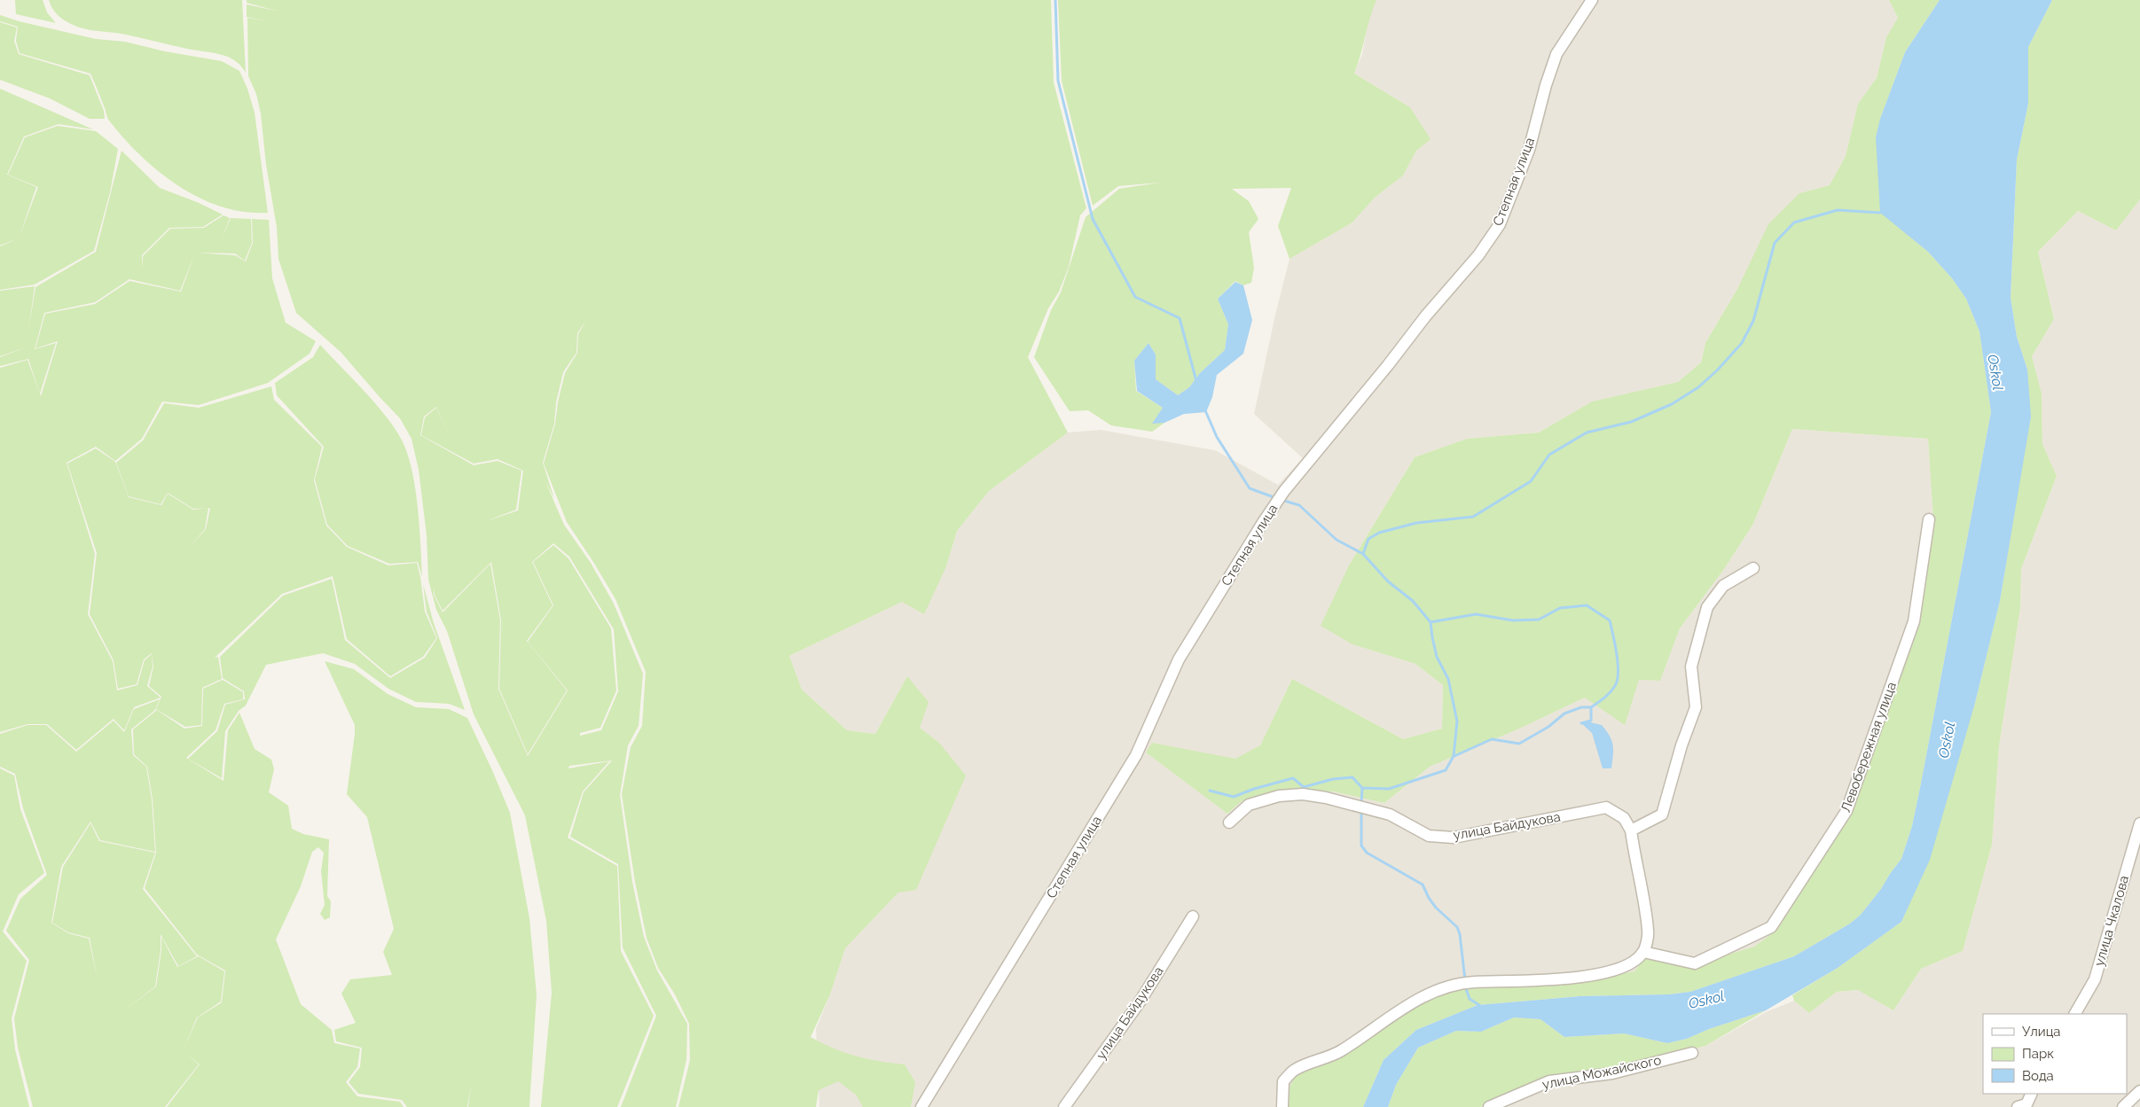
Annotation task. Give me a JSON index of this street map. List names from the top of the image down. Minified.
{"streets":{"street":["Степная улица","Левобережная улица","улица Байдукова","улица Чкалова","улица Можайского"]},"water":["Oskol"],"legend":["Улица","Парк","Вода"]}
